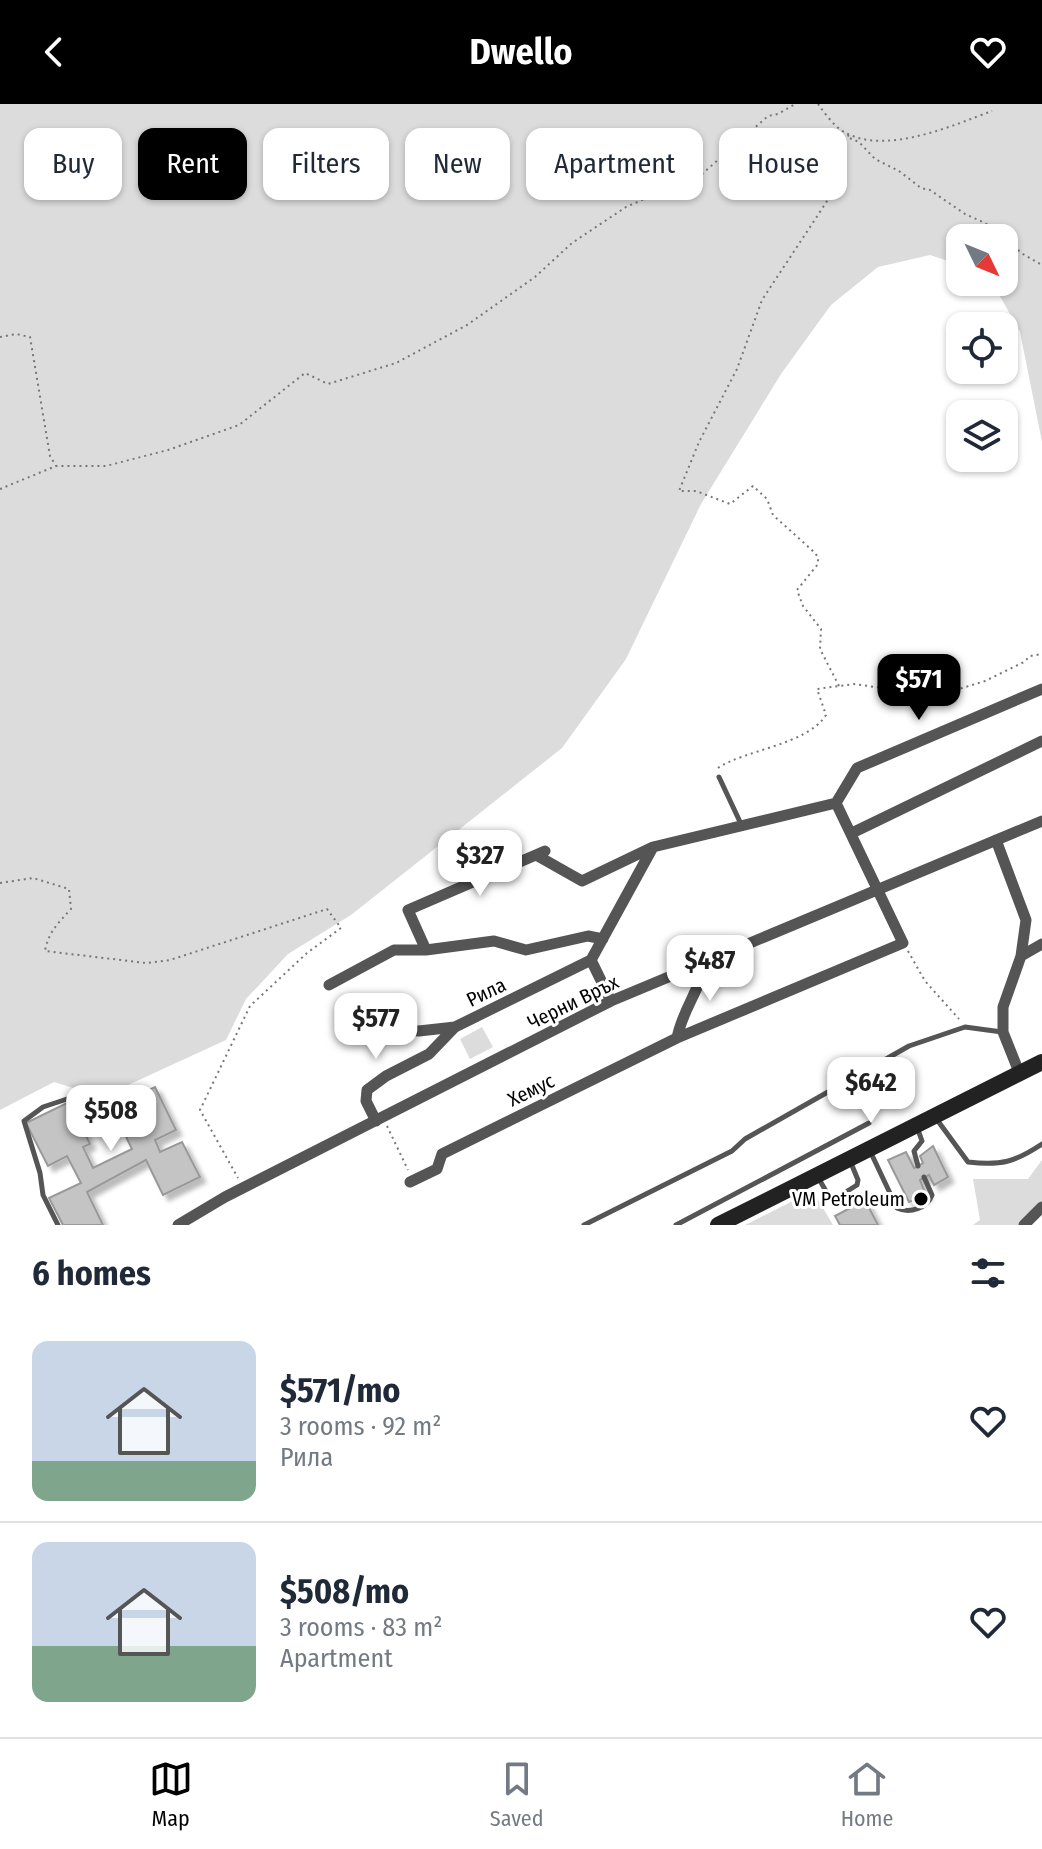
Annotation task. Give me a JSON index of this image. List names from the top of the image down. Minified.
{"streets":{"street":["Рила","Черни Връх","Хемус"]},"places":["VM Petroleum"],"north":"bottom right","page":{"header":"Dwello","chip":["Buy","Rent","Filters","New","Apartment","House"],"price":["$571","$327","$487","$577","$642","$508"],"heading":"6 homes","list":[{"name":"$571/mo","note":"3 rooms · 92 m² · Рила"},{"name":"$508/mo","note":"3 rooms · 83 m² · Apartment"}],"tabs":["Map","Saved","Home"]}}
